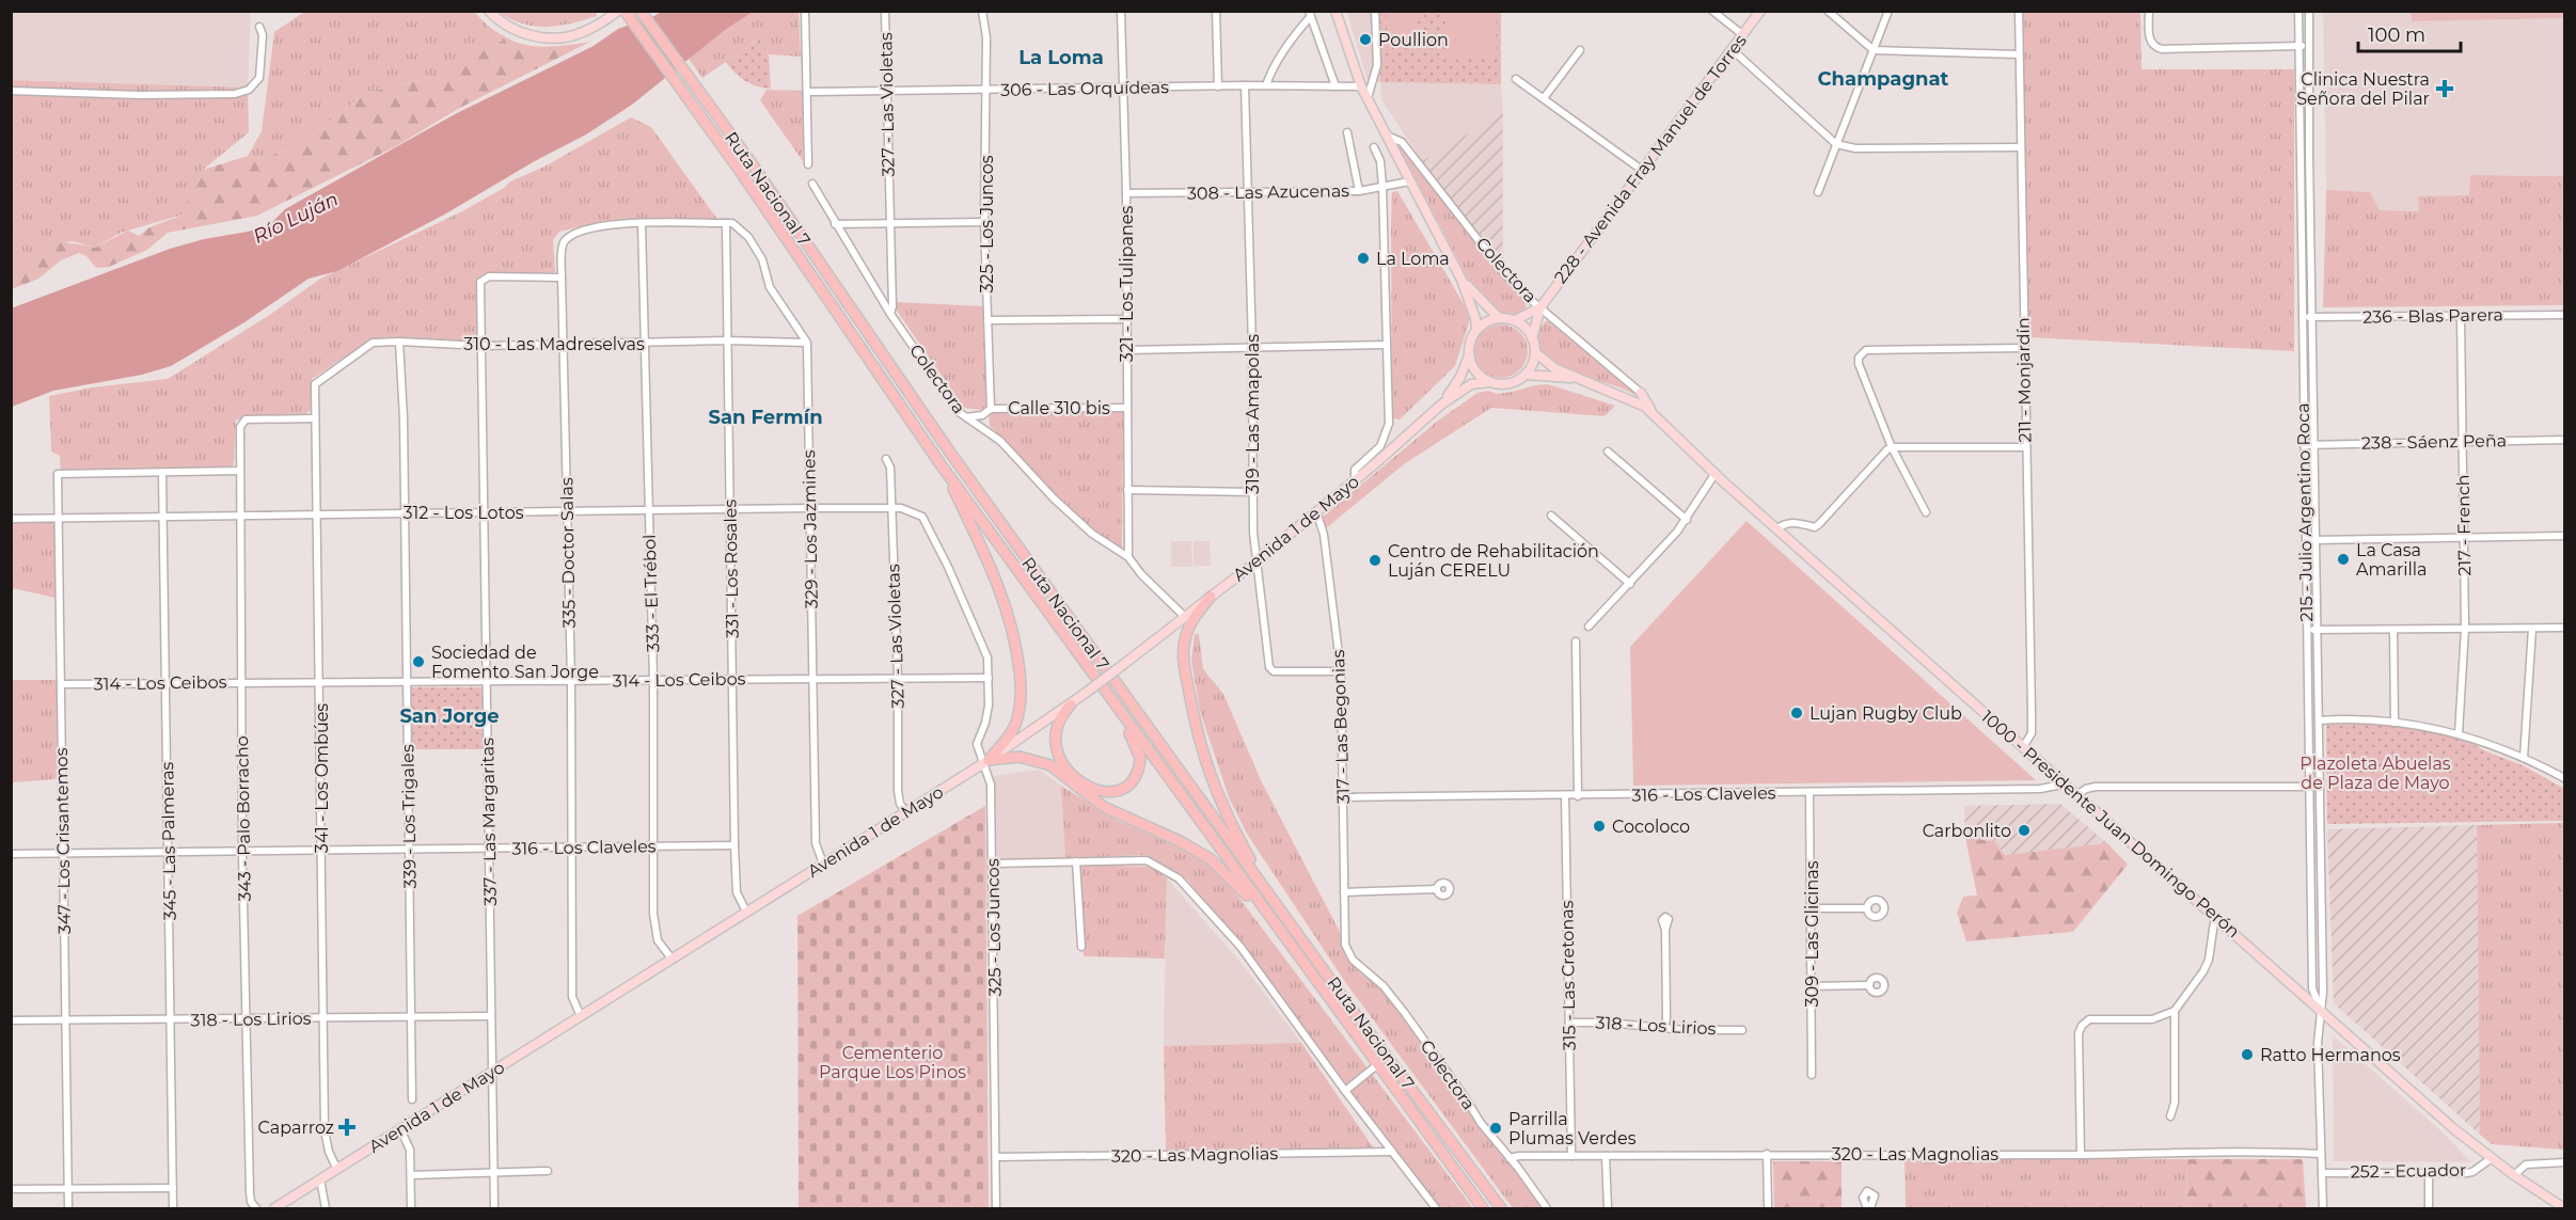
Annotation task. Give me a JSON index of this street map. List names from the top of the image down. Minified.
{"streets":{"highway":["Ruta Nacional 7"],"main road":["228 - Avenida Fray Manuel de Torres","Avenida 1 de Mayo","1000 - Presidente Juan Domingo Perón"],"street":["306 - Las Orquídeas","327 - Las Violetas","308 - Las Azucenas","325 - Los Juncos","Colectora","321 - Los Tulipanes","236 - Blas Parera","310 - Las Madreselvas","211 - Monjardín","Calle 310 bis","319 - Las Amapolas","238 - Sáenz Peña","312 - Los Lotos","215 - Julio Argentino Roca","217 - French","329 - Los Jazmines","335 - Doctor Salas","331 - Los Rosales","333 - El Trébol","314 - Los Ceibos","317 - Las Begonias","341 - Los Ombúes","316 - Los Claveles","339 - Los Trigales","343 - Palo Borracho","337 - Las Margaritas","347 - Los Crisantemos","345 - Las Palmeras","309 - Las Glicinas","315 - Las Cretonas","318 - Los Lirios","320 - Las Magnolias","252 - Ecuador"]},"crossings":[["306 - Las Orquídeas","327 - Las Violetas"],["306 - Las Orquídeas","325 - Los Juncos"],["306 - Las Orquídeas","321 - Los Tulipanes"],["306 - Las Orquídeas","319 - Las Amapolas"],["327 - Las Violetas","Colectora"],["327 - Las Violetas","312 - Los Lotos"],["327 - Las Violetas","Avenida 1 de Mayo"],["327 - Las Violetas","314 - Los Ceibos"],["228 - Avenida Fray Manuel de Torres","Colectora"],["228 - Avenida Fray Manuel de Torres","Avenida 1 de Mayo"],["228 - Avenida Fray Manuel de Torres","1000 - Presidente Juan Domingo Perón"],["308 - Las Azucenas","321 - Los Tulipanes"],["308 - Las Azucenas","319 - Las Amapolas"],["325 - Los Juncos","Calle 310 bis"],["325 - Los Juncos","312 - Los Lotos"],["325 - Los Juncos","Avenida 1 de Mayo"],["325 - Los Juncos","314 - Los Ceibos"],["325 - Los Juncos","320 - Las Magnolias"],["Colectora","321 - Los Tulipanes"],["Colectora","Avenida 1 de Mayo"],["Colectora","317 - Las Begonias"],["Colectora","320 - Las Magnolias"],["321 - Los Tulipanes","Calle 310 bis"],["236 - Blas Parera","215 - Julio Argentino Roca"],["236 - Blas Parera","217 - French"],["310 - Las Madreselvas","329 - Los Jazmines"],["310 - Las Madreselvas","335 - Doctor Salas"],["310 - Las Madreselvas","331 - Los Rosales"],["310 - Las Madreselvas","333 - El Trébol"],["310 - Las Madreselvas","341 - Los Ombúes"],["310 - Las Madreselvas","339 - Los Trigales"],["310 - Las Madreselvas","337 - Las Margaritas"],["211 - Monjardín","1000 - Presidente Juan Domingo Perón"],["319 - Las Amapolas","Avenida 1 de Mayo"],["319 - Las Amapolas","317 - Las Begonias"],["238 - Sáenz Peña","215 - Julio Argentino Roca"],["238 - Sáenz Peña","217 - French"],["312 - Los Lotos","329 - Los Jazmines"],["312 - Los Lotos","335 - Doctor Salas"],["312 - Los Lotos","331 - Los Rosales"],["312 - Los Lotos","333 - El Trébol"],["312 - Los Lotos","341 - Los Ombúes"],["312 - Los Lotos","339 - Los Trigales"],["312 - Los Lotos","343 - Palo Borracho"],["312 - Los Lotos","337 - Las Margaritas"],["312 - Los Lotos","347 - Los Crisantemos"],["312 - Los Lotos","345 - Las Palmeras"],["215 - Julio Argentino Roca","1000 - Presidente Juan Domingo Perón"],["215 - Julio Argentino Roca","320 - Las Magnolias"],["215 - Julio Argentino Roca","252 - Ecuador"],["Avenida 1 de Mayo","329 - Los Jazmines"],["Avenida 1 de Mayo","335 - Doctor Salas"],["Avenida 1 de Mayo","331 - Los Rosales"],["Avenida 1 de Mayo","333 - El Trébol"],["Avenida 1 de Mayo","317 - Las Begonias"],["Avenida 1 de Mayo","341 - Los Ombúes"],["Avenida 1 de Mayo","337 - Las Margaritas"],["Avenida 1 de Mayo","1000 - Presidente Juan Domingo Perón"],["329 - Los Jazmines","314 - Los Ceibos"],["335 - Doctor Salas","333 - El Trébol"],["335 - Doctor Salas","314 - Los Ceibos"],["335 - Doctor Salas","316 - Los Claveles"],["335 - Doctor Salas","337 - Las Margaritas"],["331 - Los Rosales","314 - Los Ceibos"],["331 - Los Rosales","316 - Los Claveles"],["333 - El Trébol","314 - Los Ceibos"],["333 - El Trébol","316 - Los Claveles"],["314 - Los Ceibos","341 - Los Ombúes"],["314 - Los Ceibos","339 - Los Trigales"],["314 - Los Ceibos","343 - Palo Borracho"],["314 - Los Ceibos","337 - Las Margaritas"],["314 - Los Ceibos","347 - Los Crisantemos"],["314 - Los Ceibos","345 - Las Palmeras"],["317 - Las Begonias","316 - Los Claveles"],["341 - Los Ombúes","316 - Los Claveles"],["341 - Los Ombúes","343 - Palo Borracho"],["341 - Los Ombúes","318 - Los Lirios"],["316 - Los Claveles","339 - Los Trigales"],["316 - Los Claveles","343 - Palo Borracho"],["316 - Los Claveles","337 - Las Margaritas"],["316 - Los Claveles","1000 - Presidente Juan Domingo Perón"],["316 - Los Claveles","347 - Los Crisantemos"],["316 - Los Claveles","345 - Las Palmeras"],["316 - Los Claveles","309 - Las Glicinas"],["316 - Los Claveles","315 - Las Cretonas"],["339 - Los Trigales","318 - Los Lirios"],["343 - Palo Borracho","318 - Los Lirios"],["337 - Las Margaritas","318 - Los Lirios"],["1000 - Presidente Juan Domingo Perón","252 - Ecuador"],["347 - Los Crisantemos","345 - Las Palmeras"],["347 - Los Crisantemos","318 - Los Lirios"],["345 - Las Palmeras","318 - Los Lirios"],["315 - Las Cretonas","318 - Los Lirios"],["315 - Las Cretonas","320 - Las Magnolias"]],"districts":["La Loma","Champagnat","San Fermín","San Jorge"],"water":["Río Luján"],"parks":["Plazoleta Abuelas de Plaza de Mayo","Cementerio Parque Los Pinos"],"places":{"other":["Poullion","La Loma","La Casa Amarilla","Centro de Rehabilitación Luján CERELU","Sociedad de Fomento San Jorge","Lujan Rugby Club","Cocoloco","Carbonlito","Ratto Hermanos","Parrilla Plumas Verdes"],"health":["Clinica Nuestra Señora del Pilar","Caparroz"]},"scale_bar":"100 m"}
